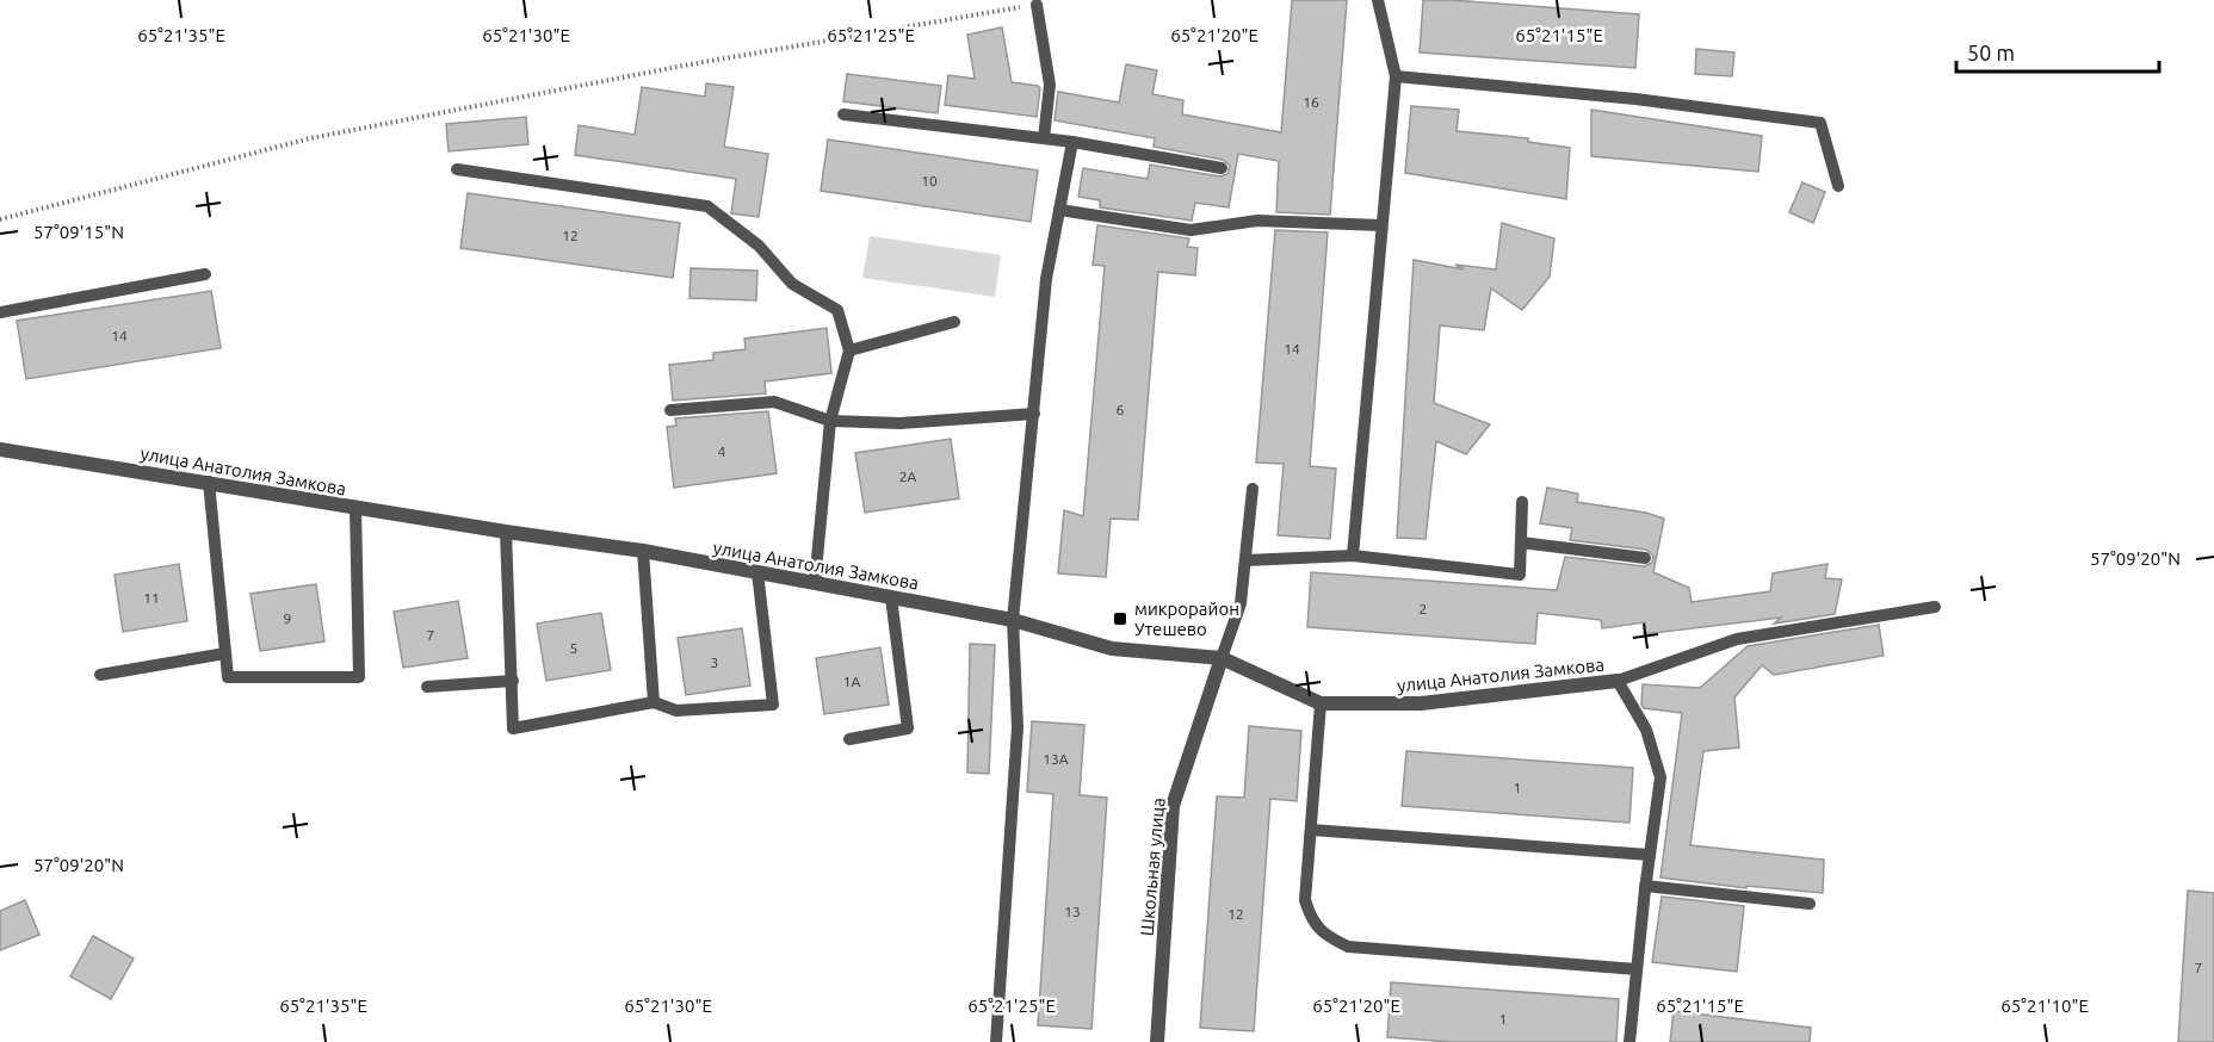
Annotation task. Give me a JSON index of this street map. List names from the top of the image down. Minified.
{"streets":{"street":["улица Анатолия Замкова","Школьная улица"]},"crossings":[["улица Анатолия Замкова","Школьная улица"]],"places":{"transit":["микрорайон Утешево"]},"house_numbers":["16","10","12","14","14","6","4","2А","11","2","9","7","5","3","1А","13А","1","13","12","7","1"],"scale_bar":"50 m","coordinates":["65°21'35\"E","65°21'30\"E","65°21'25\"E","65°21'20\"E","65°21'15\"E","57°09'15\"N","57°09'20\"N","65°21'10\"E"]}
